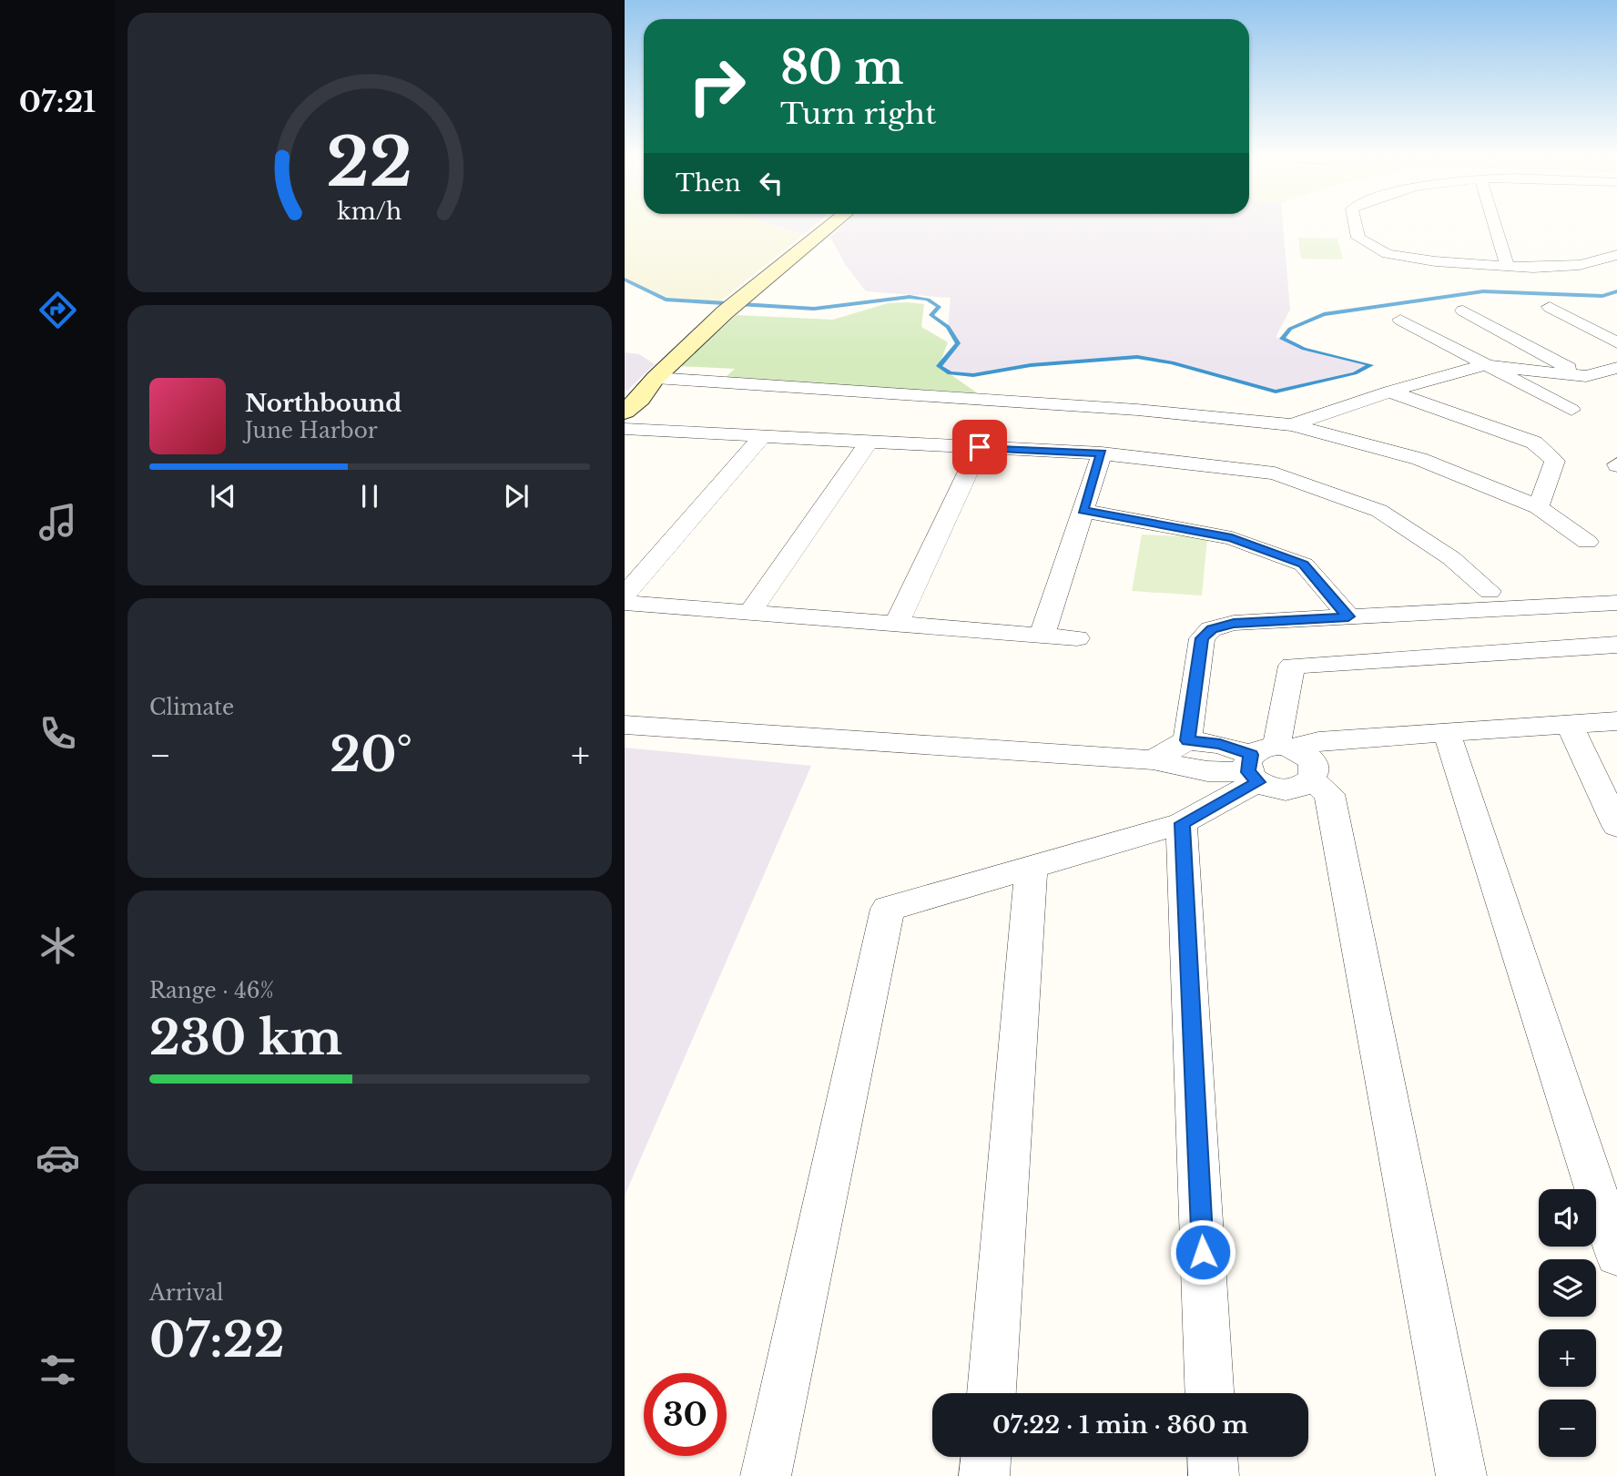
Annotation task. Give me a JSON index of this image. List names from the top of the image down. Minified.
{"page":{"tabs":"07:21","turn":["80 m","Turn right"],"then":"Then","song":["Northbound","June Harbor"],"tile":["Climate",["Range · 46%","230 km"],["Arrival","07:22"]],"heat":["−","20°","+"],"map_buttons":["+","−"],"limit":"30","trip":"07:22 · 1 min · 360 m","gauge":["22","km/h"]}}
